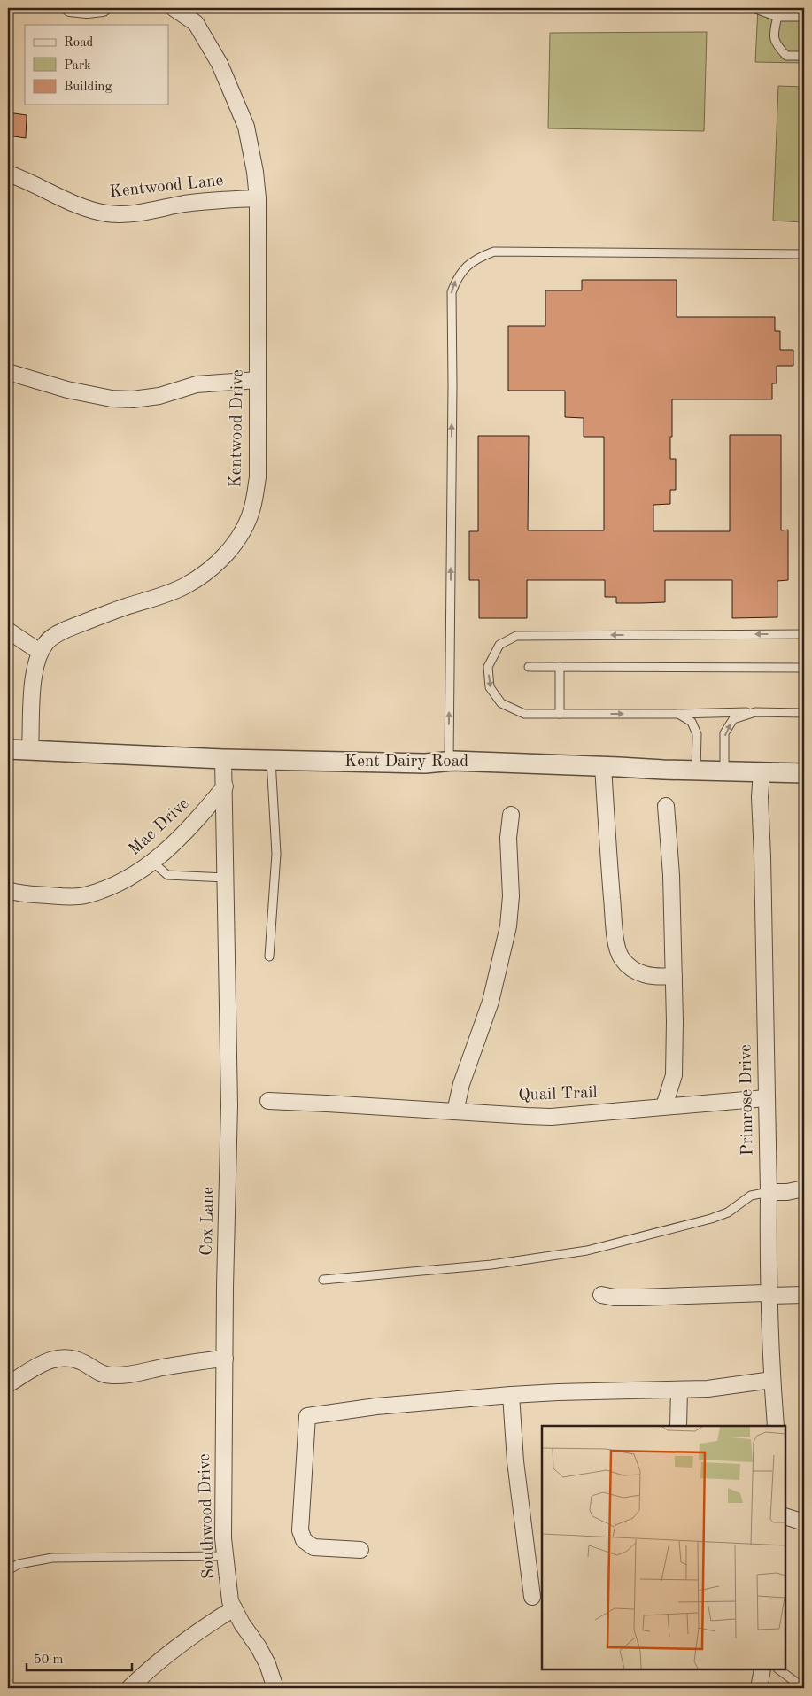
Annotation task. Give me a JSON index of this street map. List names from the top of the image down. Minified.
{"streets":{"street":["Kentwood Lane","Kentwood Drive","Kent Dairy Road","Mae Drive","Quail Trail","Primrose Drive","Cox Lane","Southwood Drive"]},"crossings":[["Kentwood Lane","Kentwood Drive"],["Kentwood Drive","Kent Dairy Road"],["Kent Dairy Road","Primrose Drive"],["Mae Drive","Cox Lane"],["Quail Trail","Primrose Drive"],["Cox Lane","Southwood Drive"]],"legend":["Road","Park","Building"],"scale_bar":"50 m"}
